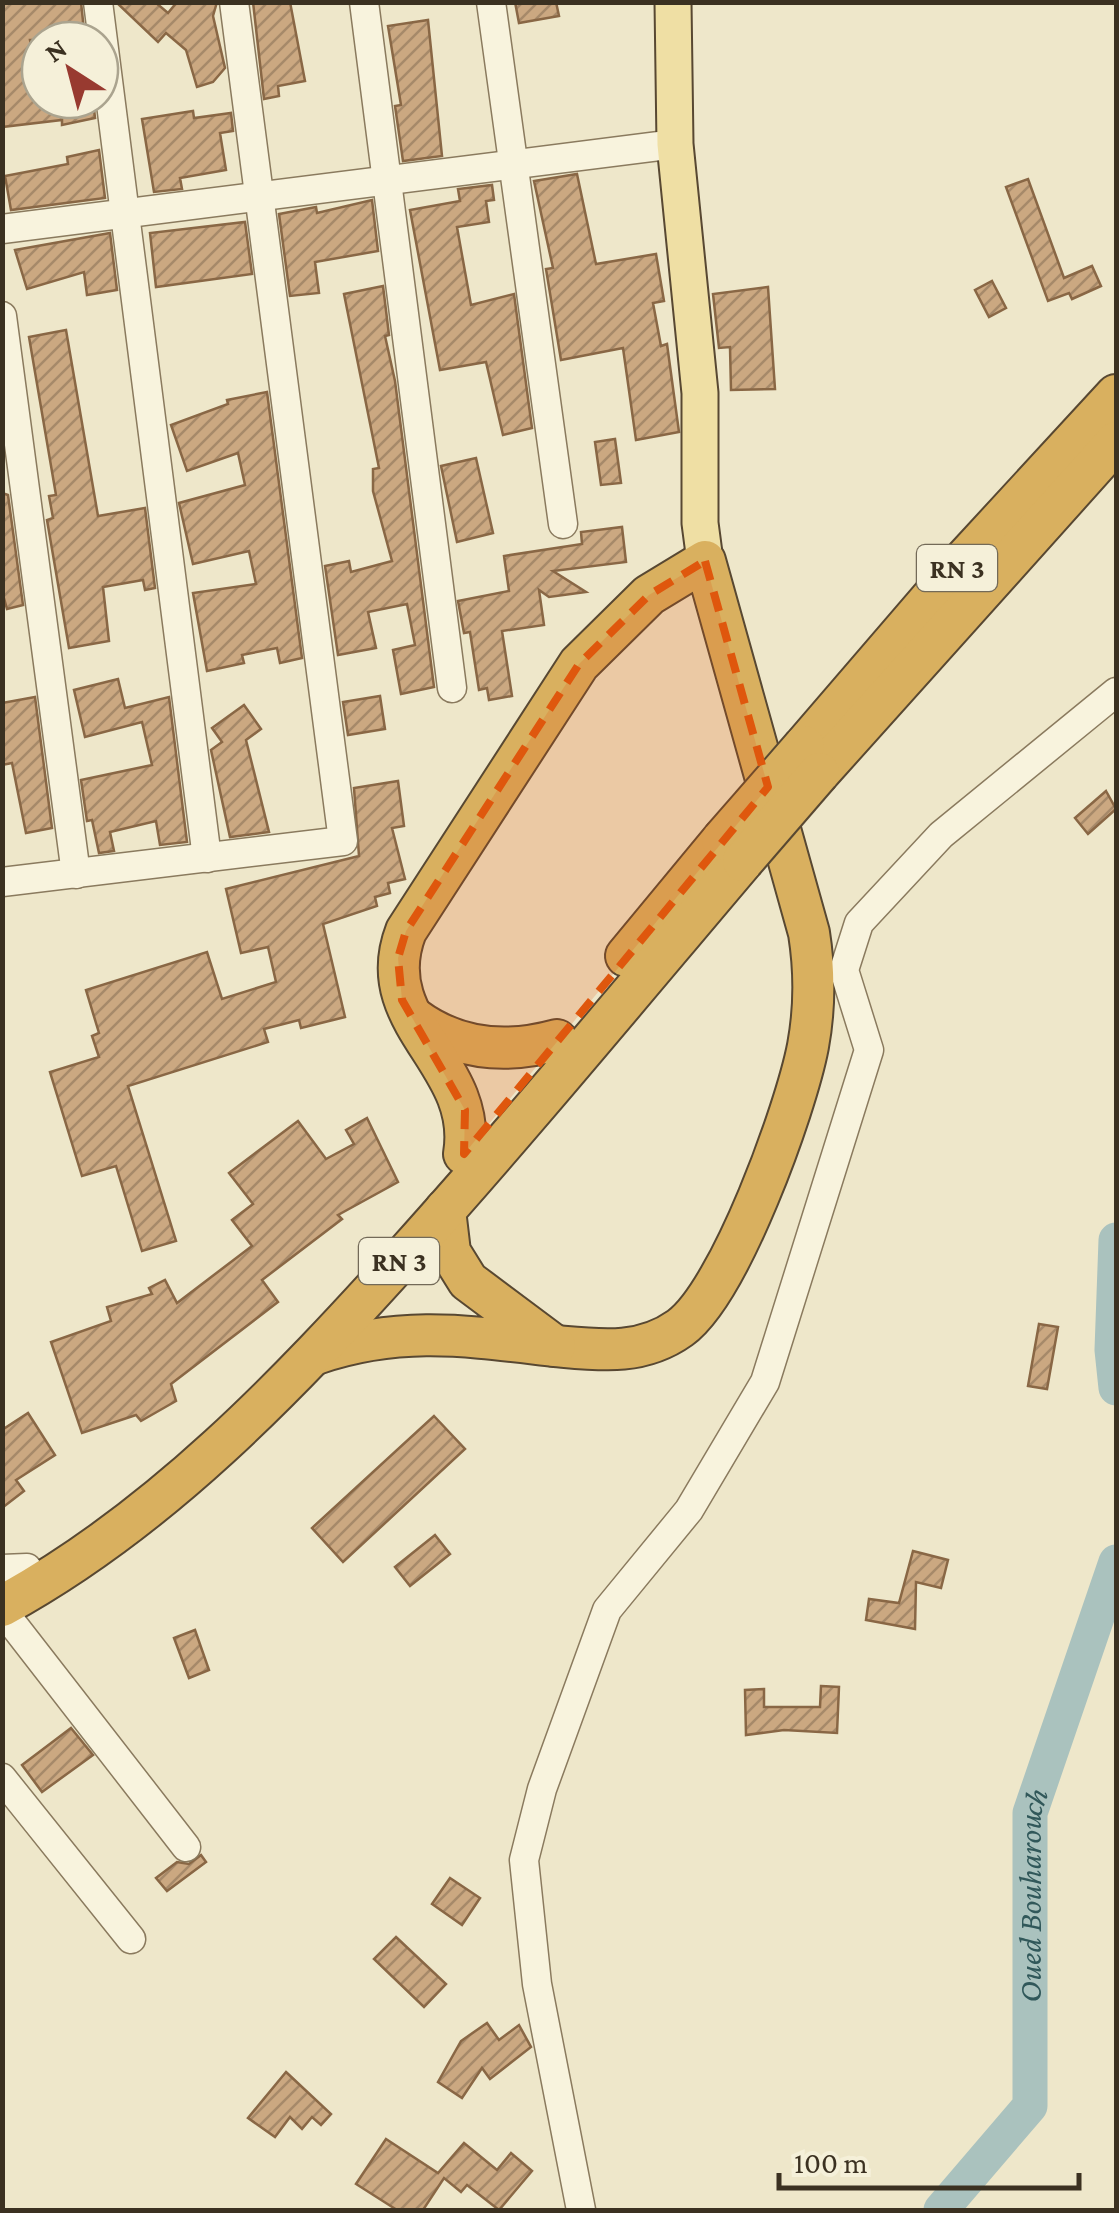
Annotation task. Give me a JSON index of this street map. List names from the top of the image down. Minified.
{"streets":{"highway":["RN 3"]},"water":["Oued Bouharouch"],"scale_bar":"100 m","north":"top left"}
